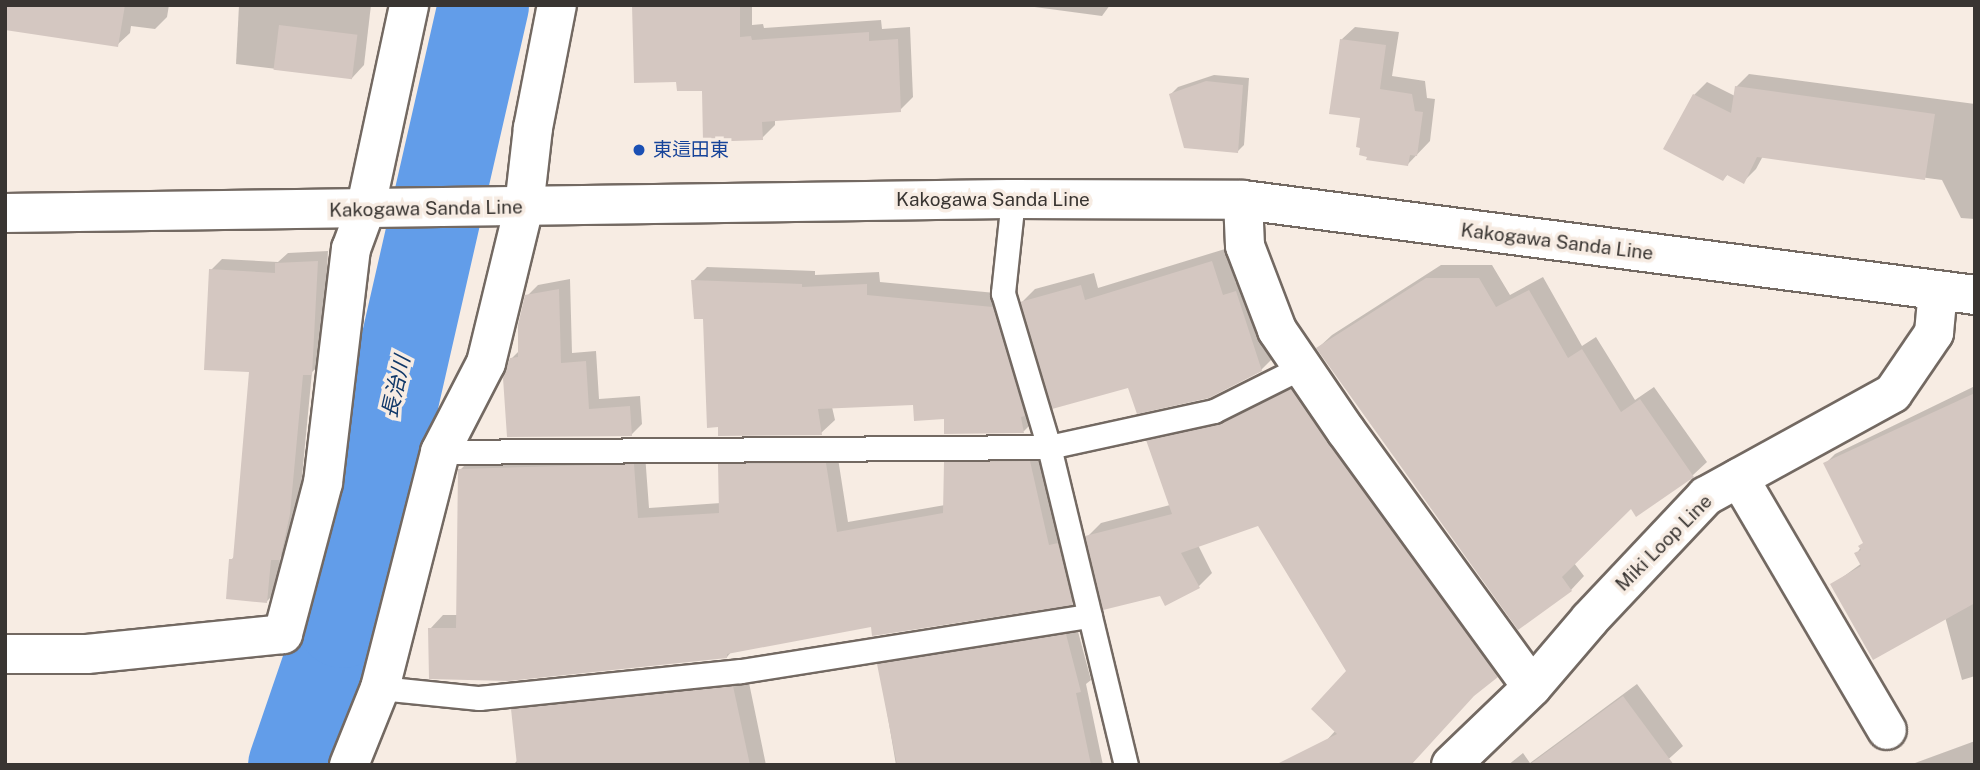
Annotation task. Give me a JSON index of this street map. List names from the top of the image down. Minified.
{"streets":{"main road":["Kakogawa Sanda Line","Miki Loop Line"]},"crossings":[["Kakogawa Sanda Line","Miki Loop Line"]],"water":["長治川"],"places":["東這田東"]}
